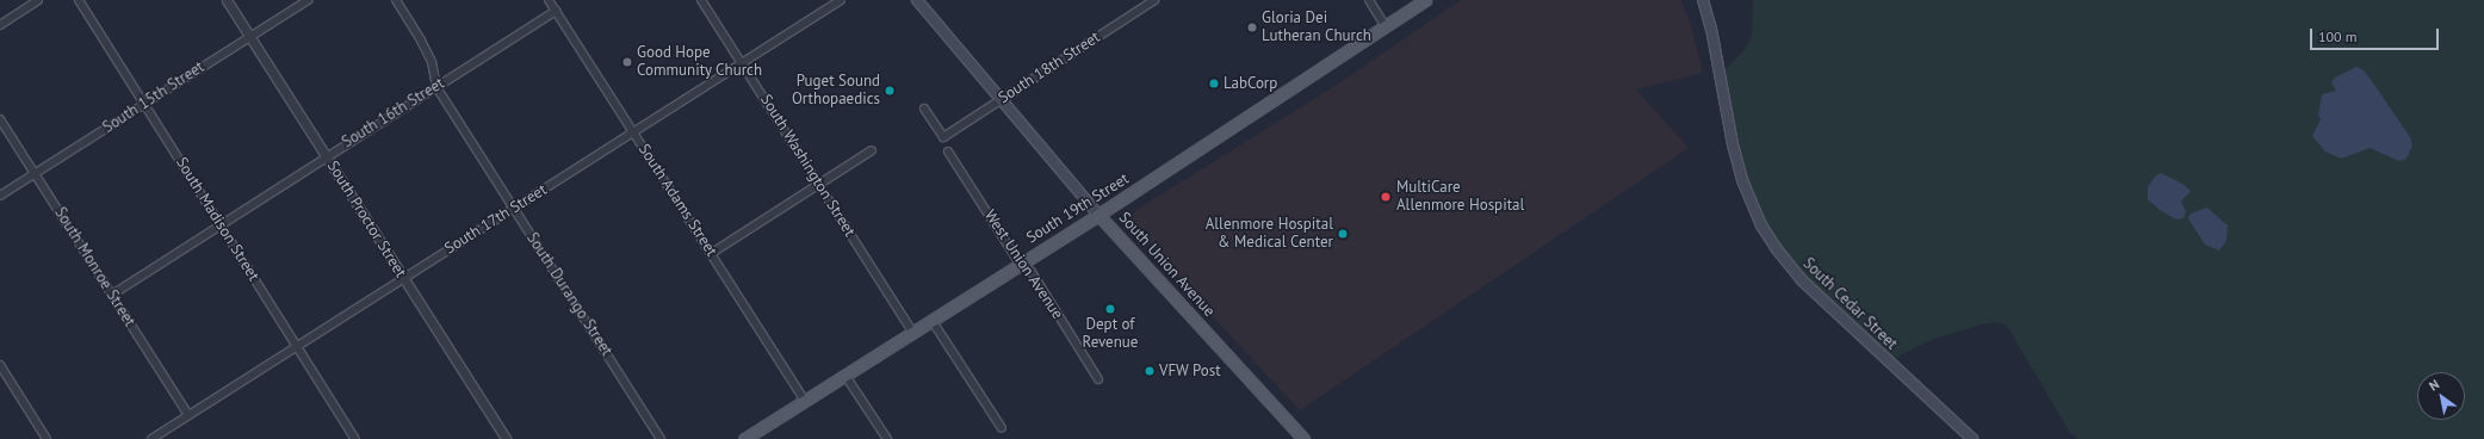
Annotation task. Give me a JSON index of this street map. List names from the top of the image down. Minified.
{"streets":{"main road":["South 19th Street","South Union Avenue","South Cedar Street"],"street":["South 18th Street","South 15th Street","South 16th Street","South Washington Street","South Adams Street","South Madison Street","South Proctor Street","South 17th Street","West Union Avenue","South Monroe Street","South Durango Street"]},"crossings":[["South 18th Street","South Union Avenue"],["South 15th Street","South Madison Street"],["South 15th Street","South Proctor Street"],["South 15th Street","South Monroe Street"],["South 16th Street","South Adams Street"],["South 16th Street","South Madison Street"],["South 16th Street","South Proctor Street"],["South 16th Street","South Monroe Street"],["South 16th Street","South Durango Street"],["South Washington Street","South 19th Street"],["South Washington Street","South 17th Street"],["South Adams Street","South 19th Street"],["South Adams Street","South 17th Street"],["South 19th Street","West Union Avenue"],["South 19th Street","South Union Avenue"],["South Madison Street","South 17th Street"],["South Proctor Street","South 17th Street"],["South 17th Street","South Monroe Street"],["South 17th Street","South Durango Street"]],"places":["Gloria Dei Lutheran Church","Good Hope Community Church","LabCorp","Puget Sound Orthopaedics","MultiCare Allenmore Hospital","Allenmore Hospital & Medical Center","Dept of Revenue","VFW Post"],"scale_bar":"100 m","north":"top left"}
